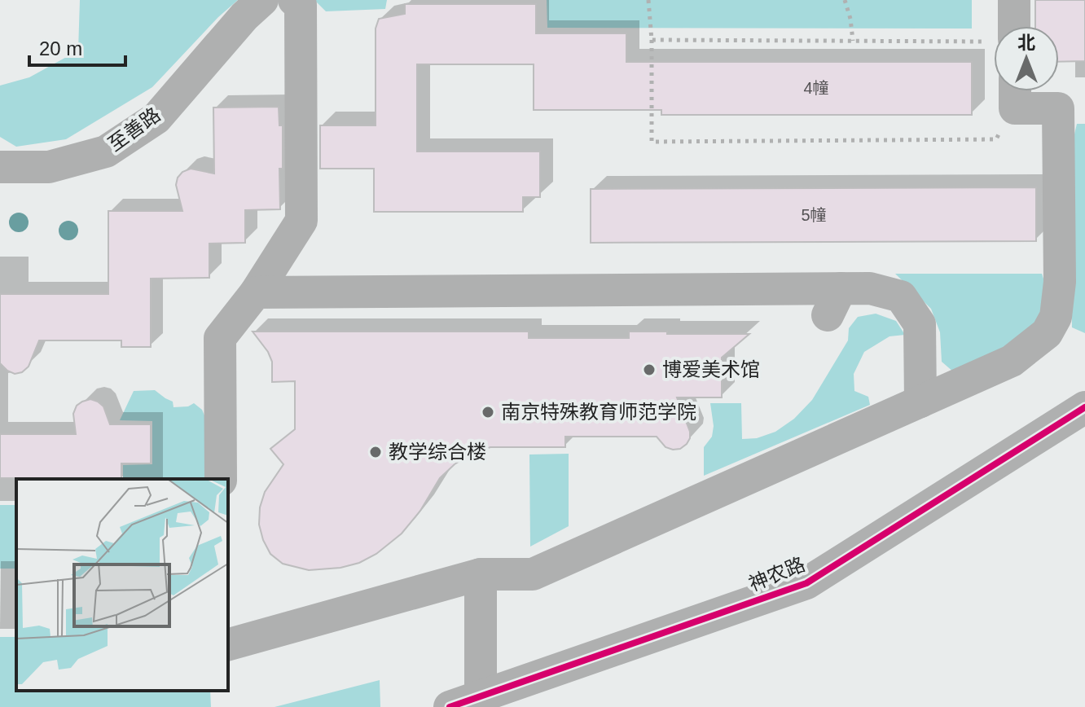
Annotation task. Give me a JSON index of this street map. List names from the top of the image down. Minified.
{"streets":{"street":["至善路","神农路"]},"places":["博爱美术馆","南京特殊教育师范学院","教学综合楼"],"house_numbers":["4幢","5幢"],"scale_bar":"20 m","north":"top"}
